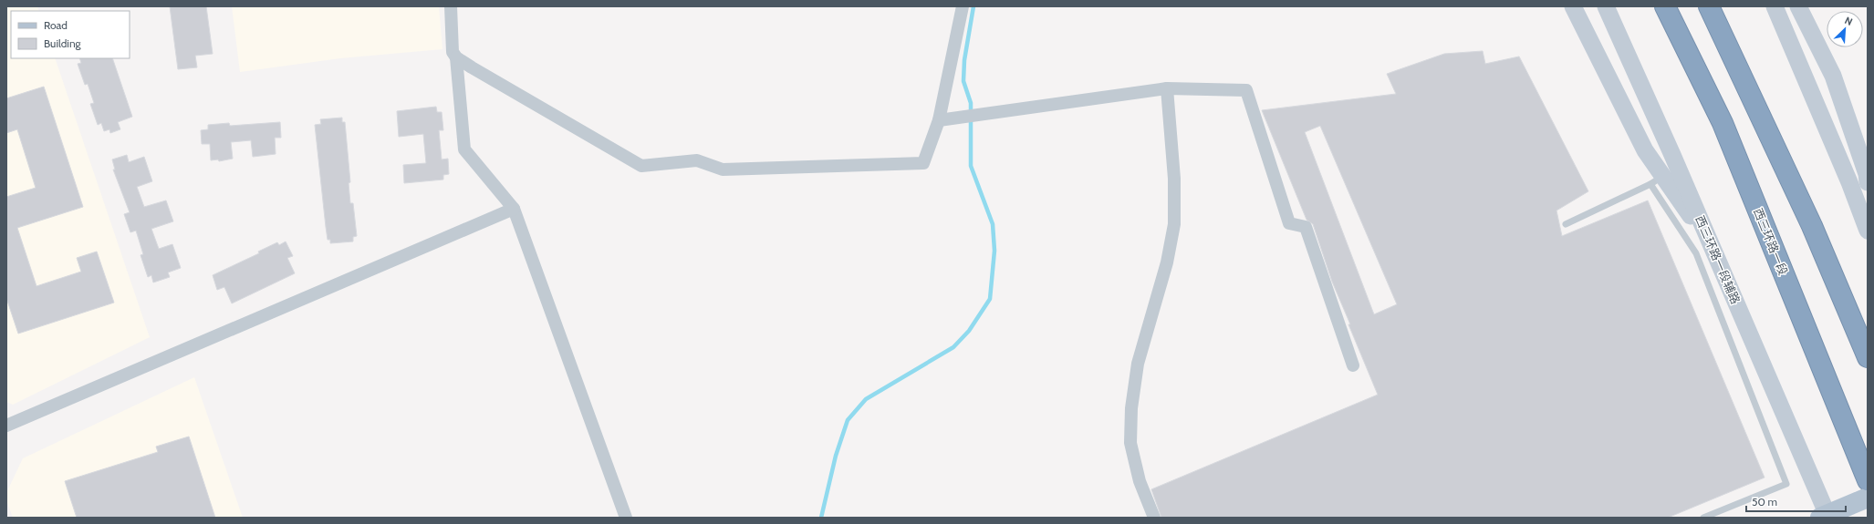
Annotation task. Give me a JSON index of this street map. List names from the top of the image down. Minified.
{"streets":{"highway":["西三环路一段"],"main road":["西三环路一段辅路"]},"legend":["Road","Building"],"scale_bar":"50 m","north":"top right"}
